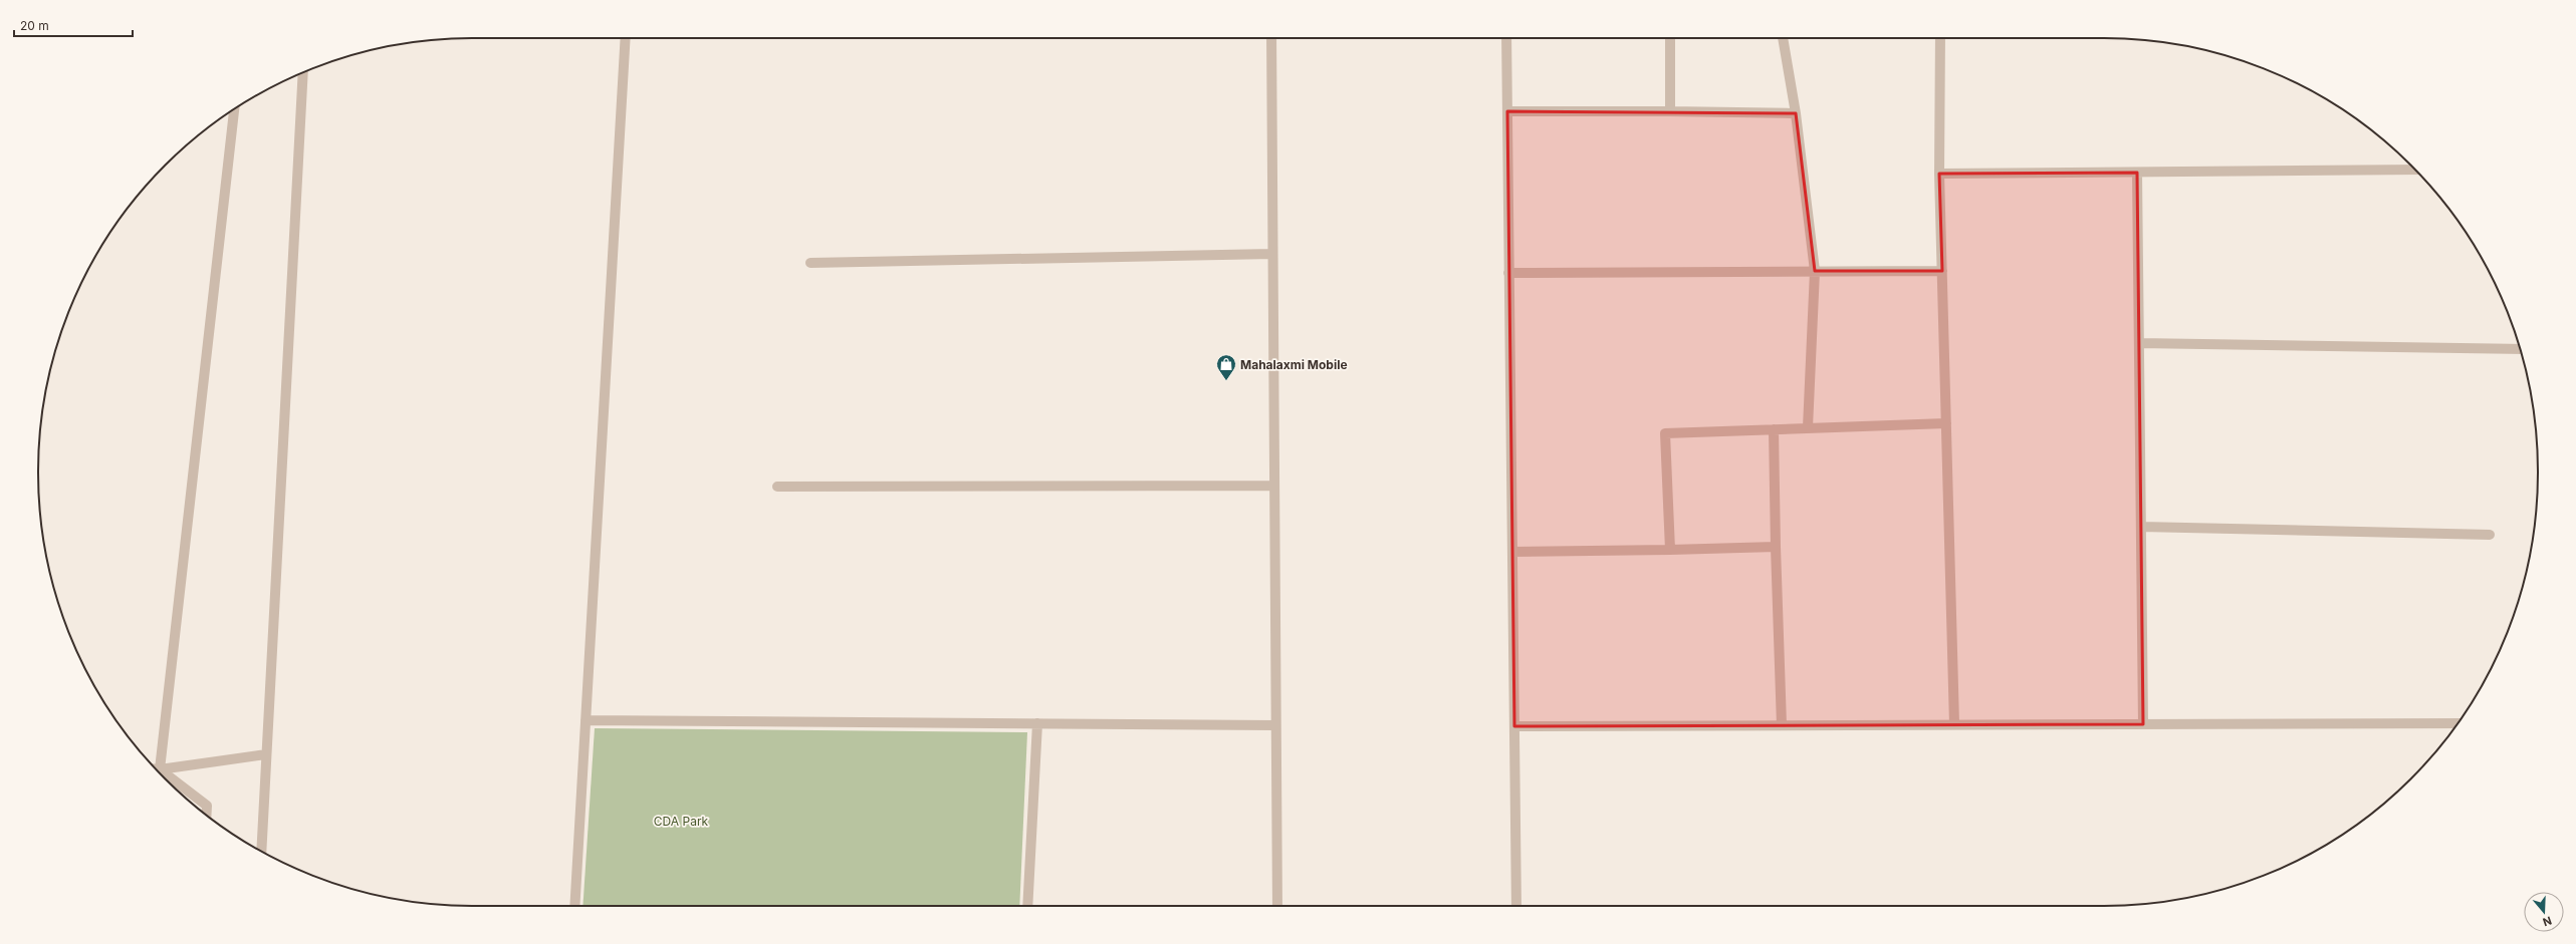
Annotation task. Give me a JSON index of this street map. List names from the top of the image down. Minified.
{"parks":["CDA Park"],"places":{"shop":["Mahalaxmi Mobile"]},"scale_bar":"20 m","north":"bottom"}
